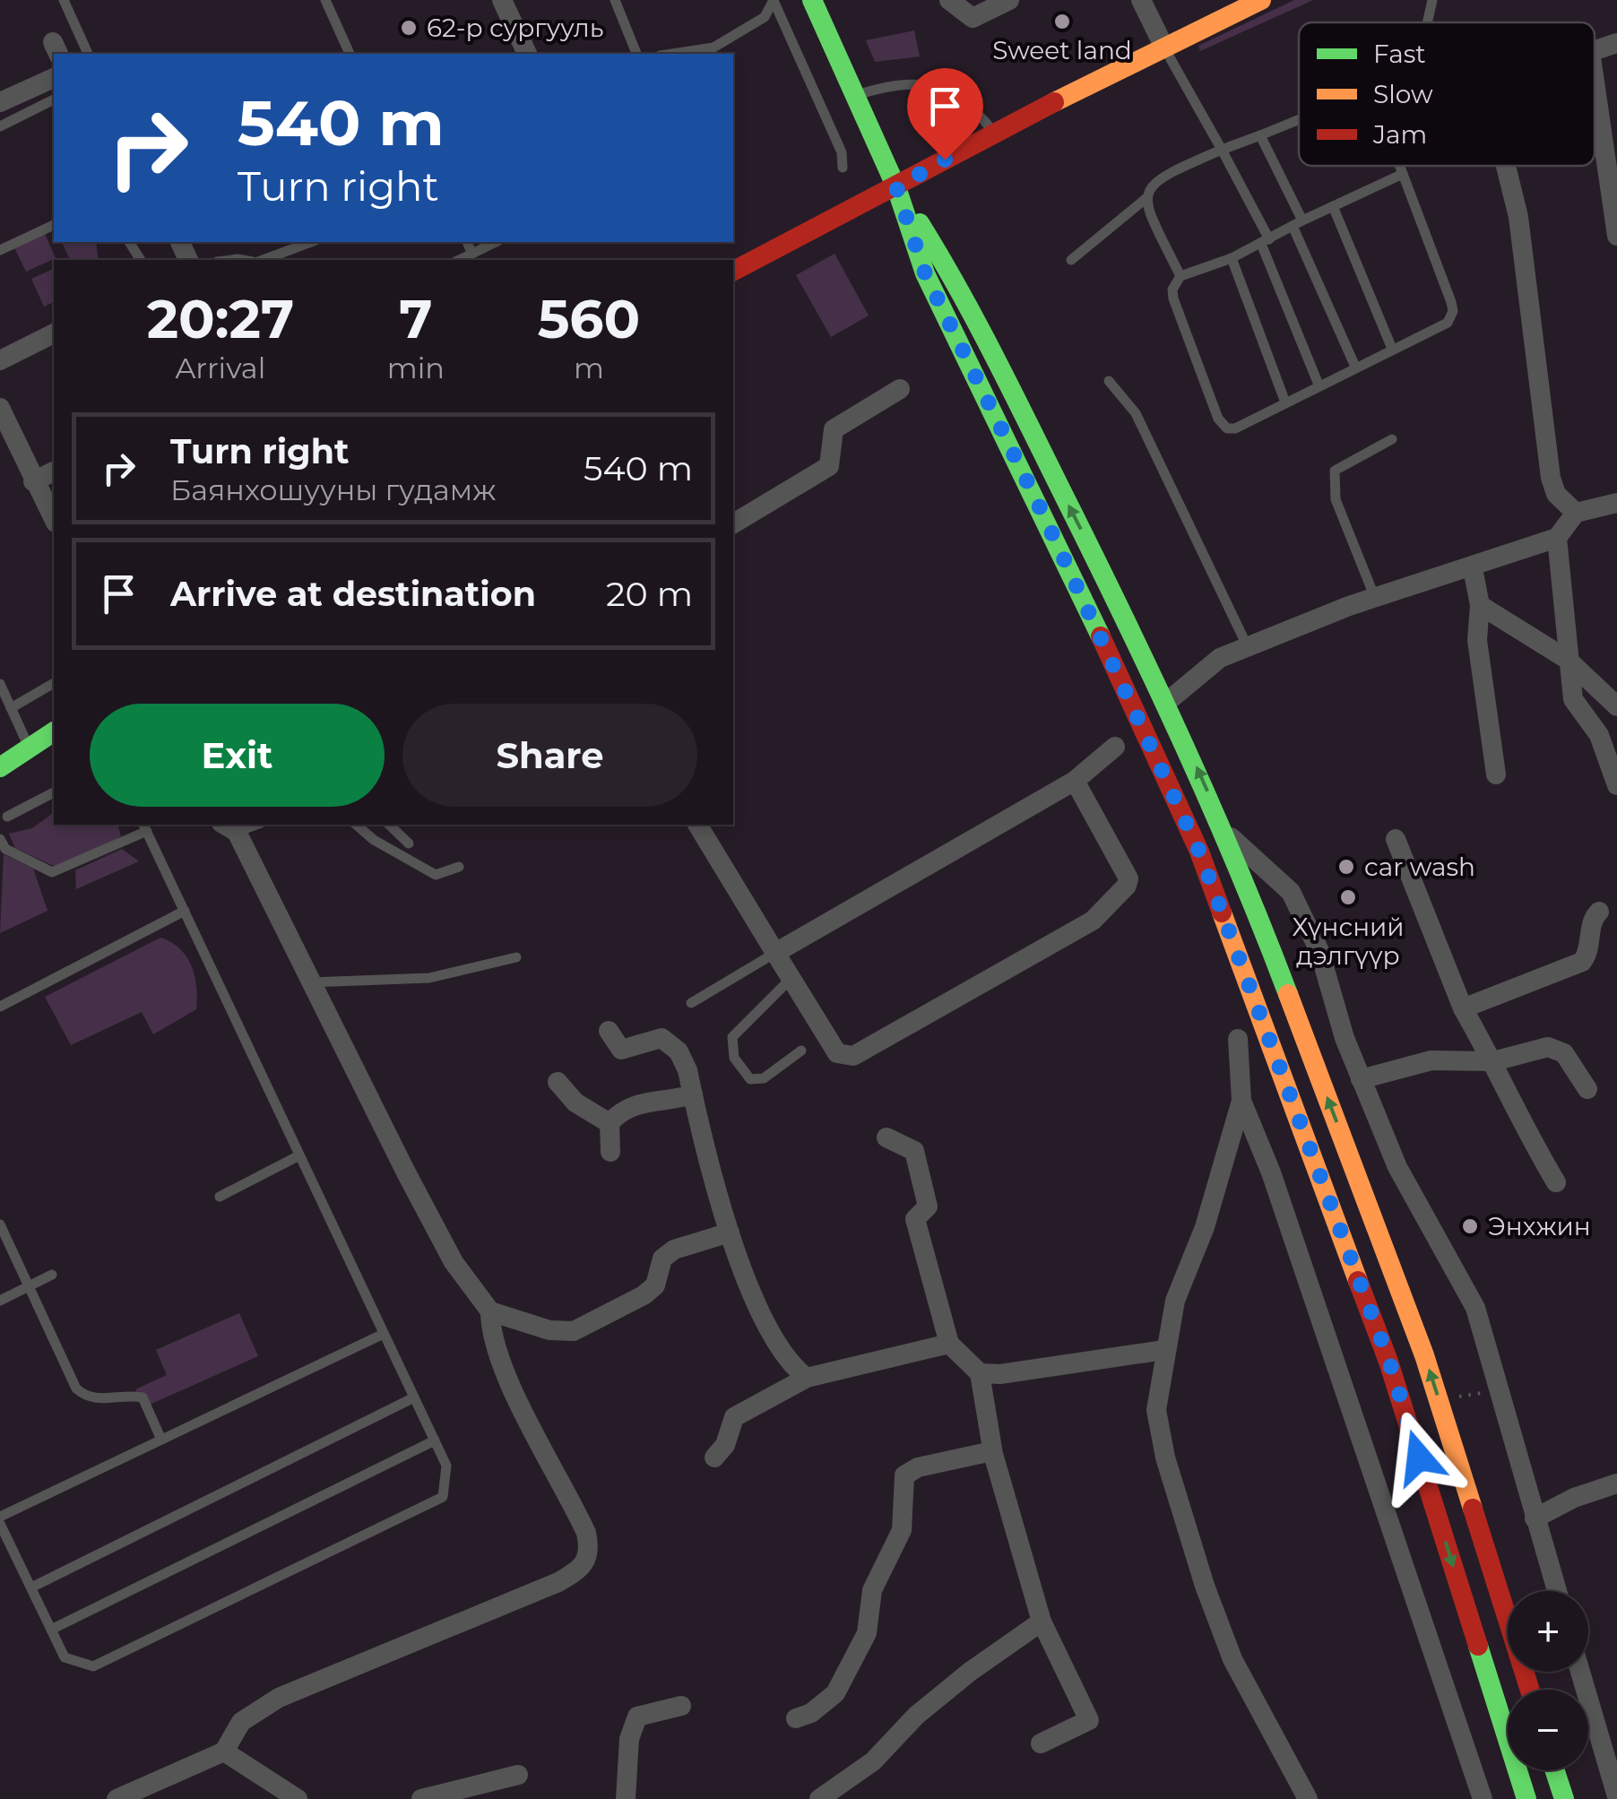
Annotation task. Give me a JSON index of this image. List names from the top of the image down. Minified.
{"places":["Sweet land","62-р сургууль","car wash","Хүнсний дэлгүүр","Энхжин"],"legend":["Fast","Slow","Jam"],"page":{"turn":["540 m","Turn right"],"eta":["20:27","Arrival","7","min","560","m"],"list":[{"name":"Turn right","note":"Баянхошууны гудамж","value":"540 m"},{"name":"Arrive at destination","value":"20 m"}],"buttons":["Exit","Share"],"map_buttons":["+","−"]}}
